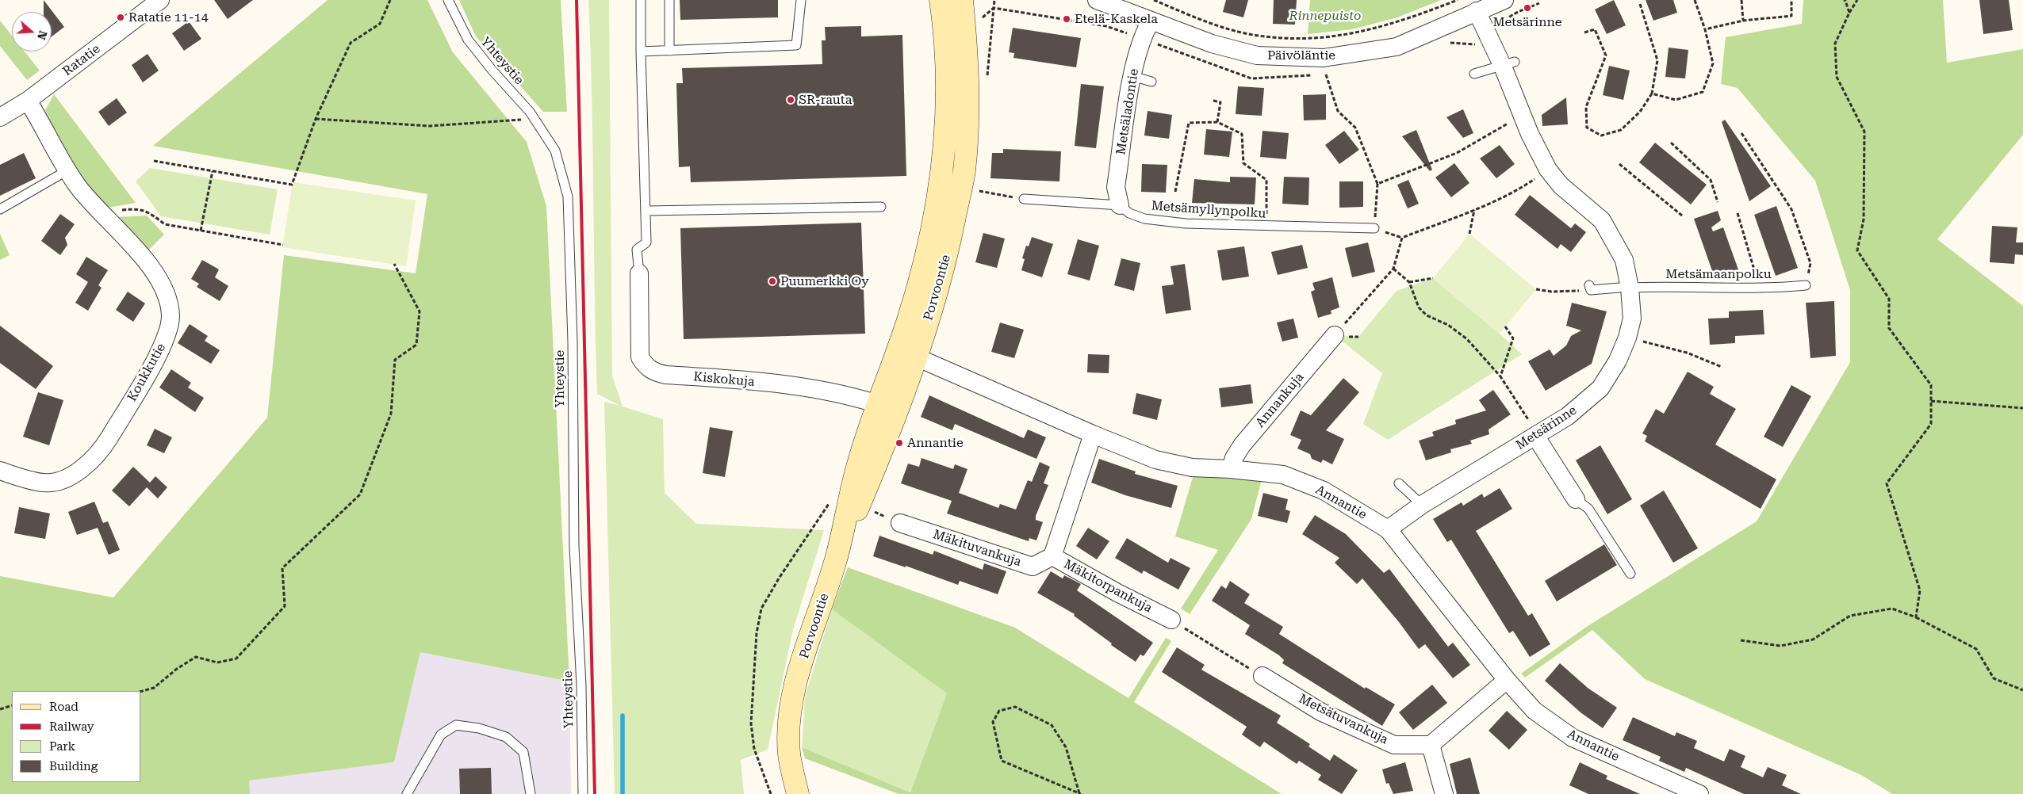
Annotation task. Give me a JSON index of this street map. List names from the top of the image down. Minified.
{"streets":{"street":["Päivöläntie","Ratatie","Metsäladontie","Porvoontie","Koukkutie","Kiskokuja","Annankuja","Metsärinne","Annantie","Mäkituvankuja","Mäkitorpankuja","Metsätuvankuja"],"lane":["Yhteystie","Metsämyllynpolku","Metsämaanpolku"]},"crossings":[["Päivöläntie","Metsäladontie"],["Päivöläntie","Metsärinne"],["Ratatie","Koukkutie"],["Metsäladontie","Metsämyllynpolku"],["Metsämaanpolku","Metsärinne"],["Porvoontie","Kiskokuja"],["Porvoontie","Annantie"],["Annankuja","Annantie"],["Metsärinne","Annantie"],["Annantie","Mäkitorpankuja"],["Mäkituvankuja","Mäkitorpankuja"]],"parks":["Rinnepuisto"],"places":["Metsärinne","Ratatie 11-14","Etelä-Kaskela","SR-rauta","Puumerkki Oy","Annantie"],"legend":["Road","Railway","Park","Building"],"north":"right"}
